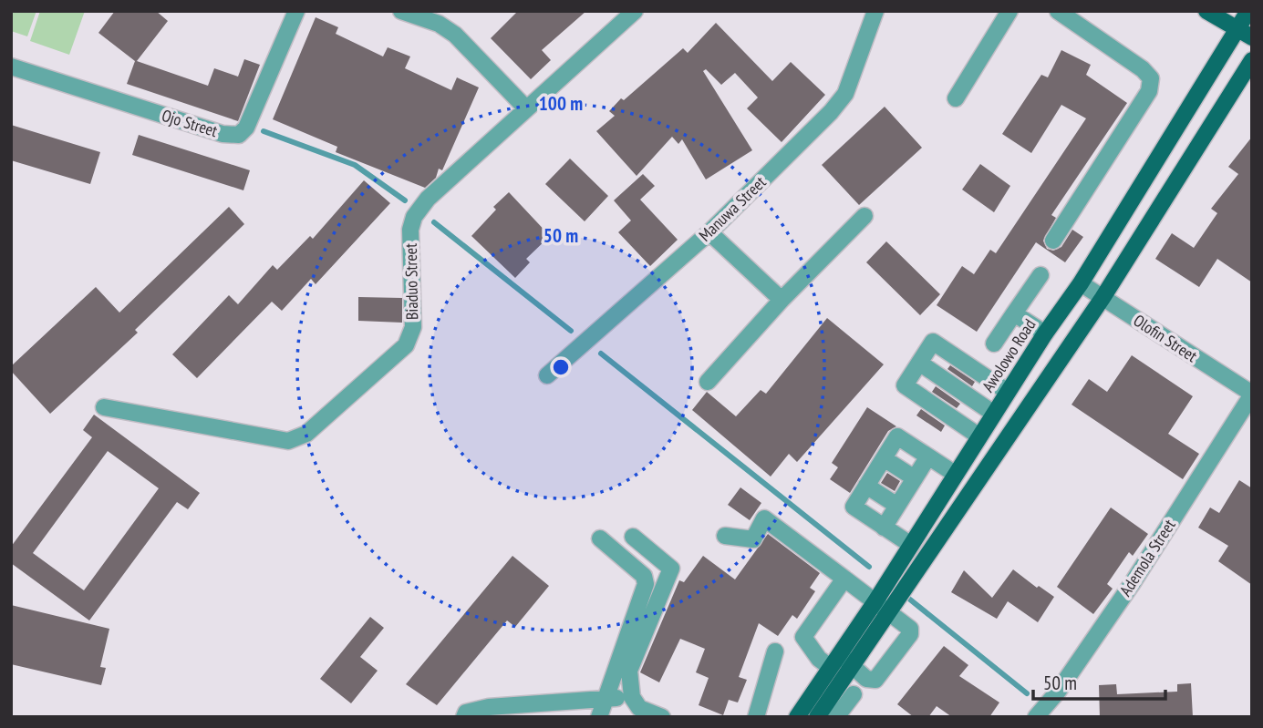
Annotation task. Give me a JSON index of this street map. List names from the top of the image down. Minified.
{"streets":{"main road":["Awolowo Road"],"street":["Ojo Street","Manuwa Street","Biaduo Street","Olofin Street","Ademola Street"]},"crossings":[["Olofin Street","Awolowo Road"],["Olofin Street","Ademola Street"]],"scale_bar":"50 m","rings":["100 m","50 m"]}
